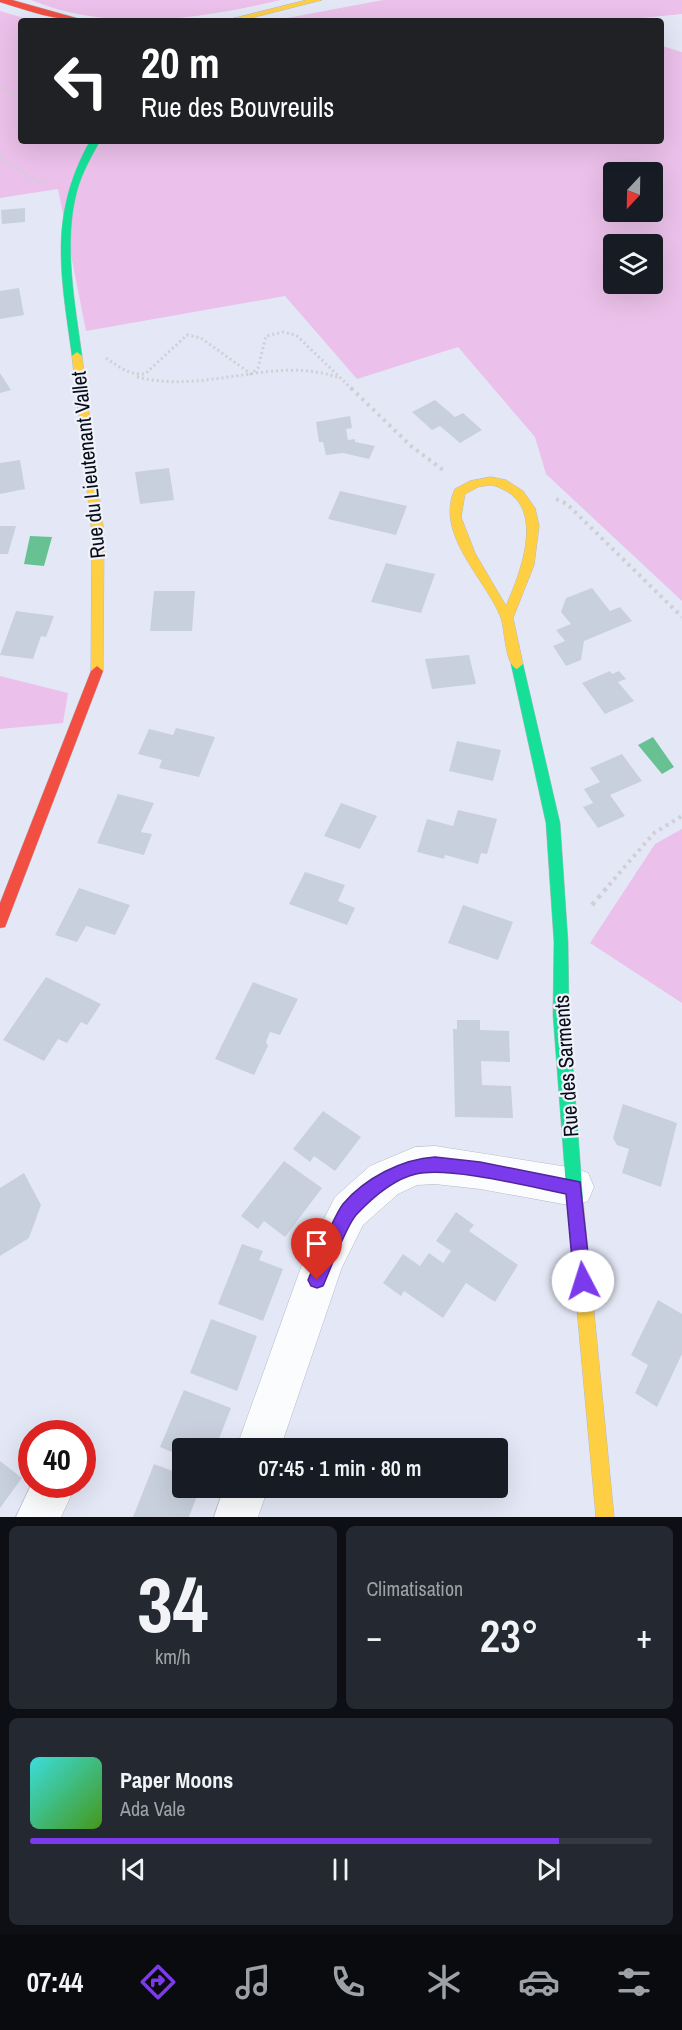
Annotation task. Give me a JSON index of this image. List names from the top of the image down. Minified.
{"streets":{"street":["Rue du Lieutenant Vallet","Rue des Sarments"]},"north":"bottom","page":{"turn":["20 m","Rue des Bouvreuils"],"limit":"40","trip":"07:45 · 1 min · 80 m","tile":[["34","km/h"],"Climatisation"],"heat":["−","23°","+"],"song":["Paper Moons","Ada Vale"],"tabs":"07:44"}}
